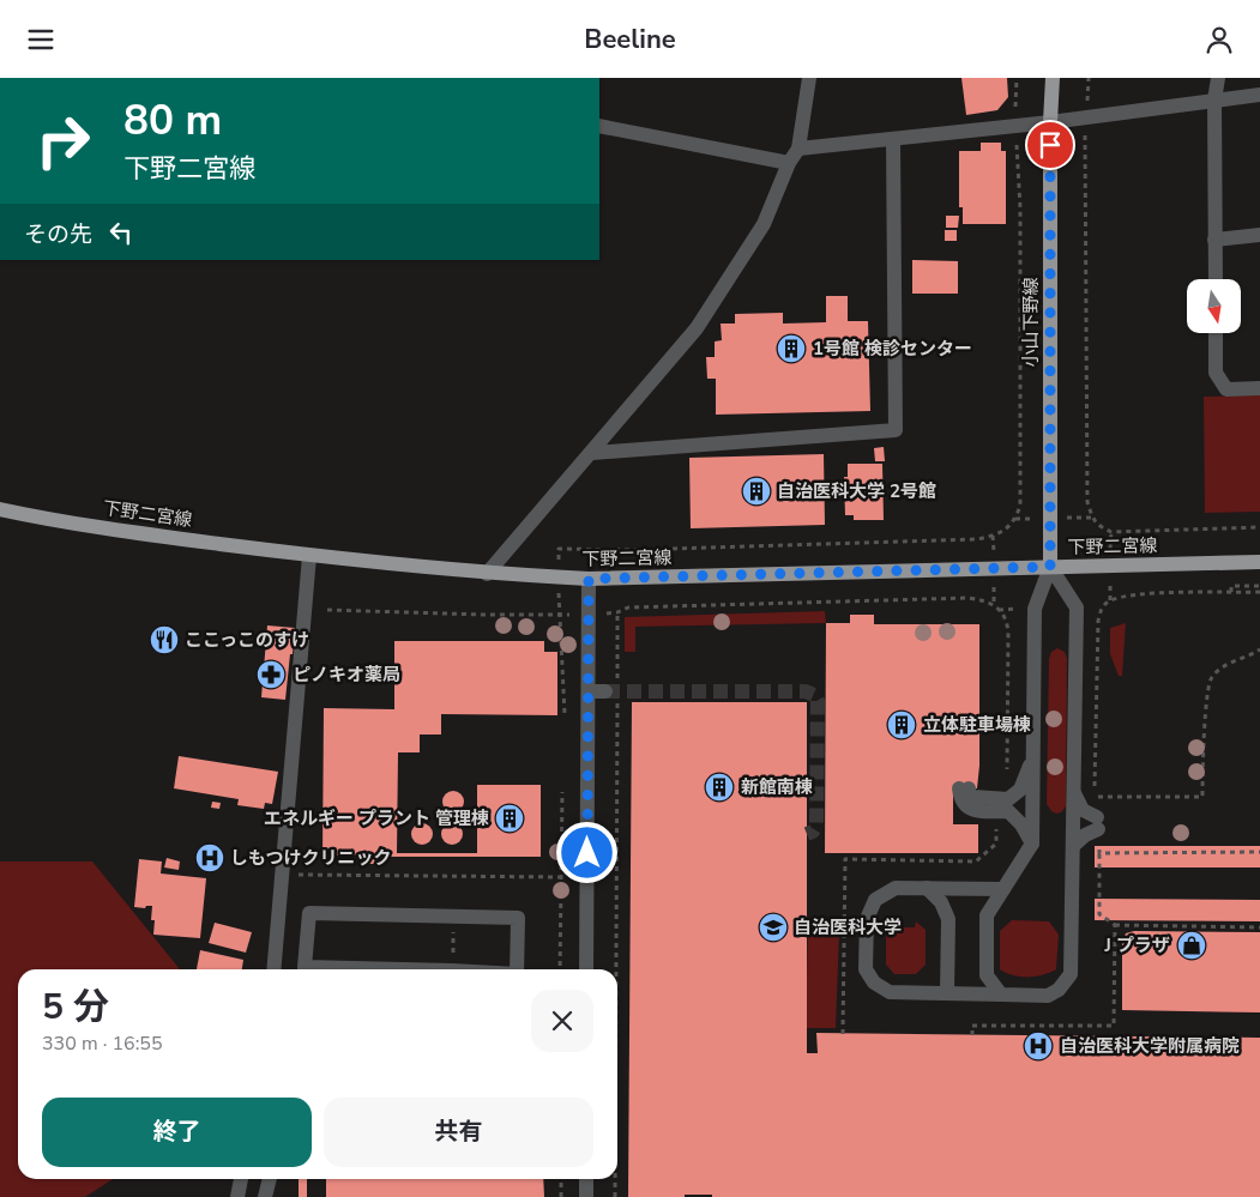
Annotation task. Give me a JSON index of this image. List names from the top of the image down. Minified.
{"streets":{"main road":["小山下野線","下野二宮線"]},"crossings":[["小山下野線","下野二宮線"]],"places":{"building":["1号館 検診センター","自治医科大学 2号館","立体駐車場棟","新館南棟","エネルギー プラント 管理棟"],"restaurant":["ここっこのすけ"],"pharmacy":["ピノキオ薬局"],"hospital":["しもつけクリニック","自治医科大学附属病院"],"school or university":["自治医科大学"],"shop":["J プラザ"]},"north":"bottom","page":{"header":"Beeline","turn":["80 m","下野二宮線"],"then":"その先","heading":["5 分","330 m · 16:55"],"buttons":["終了","共有"]}}
